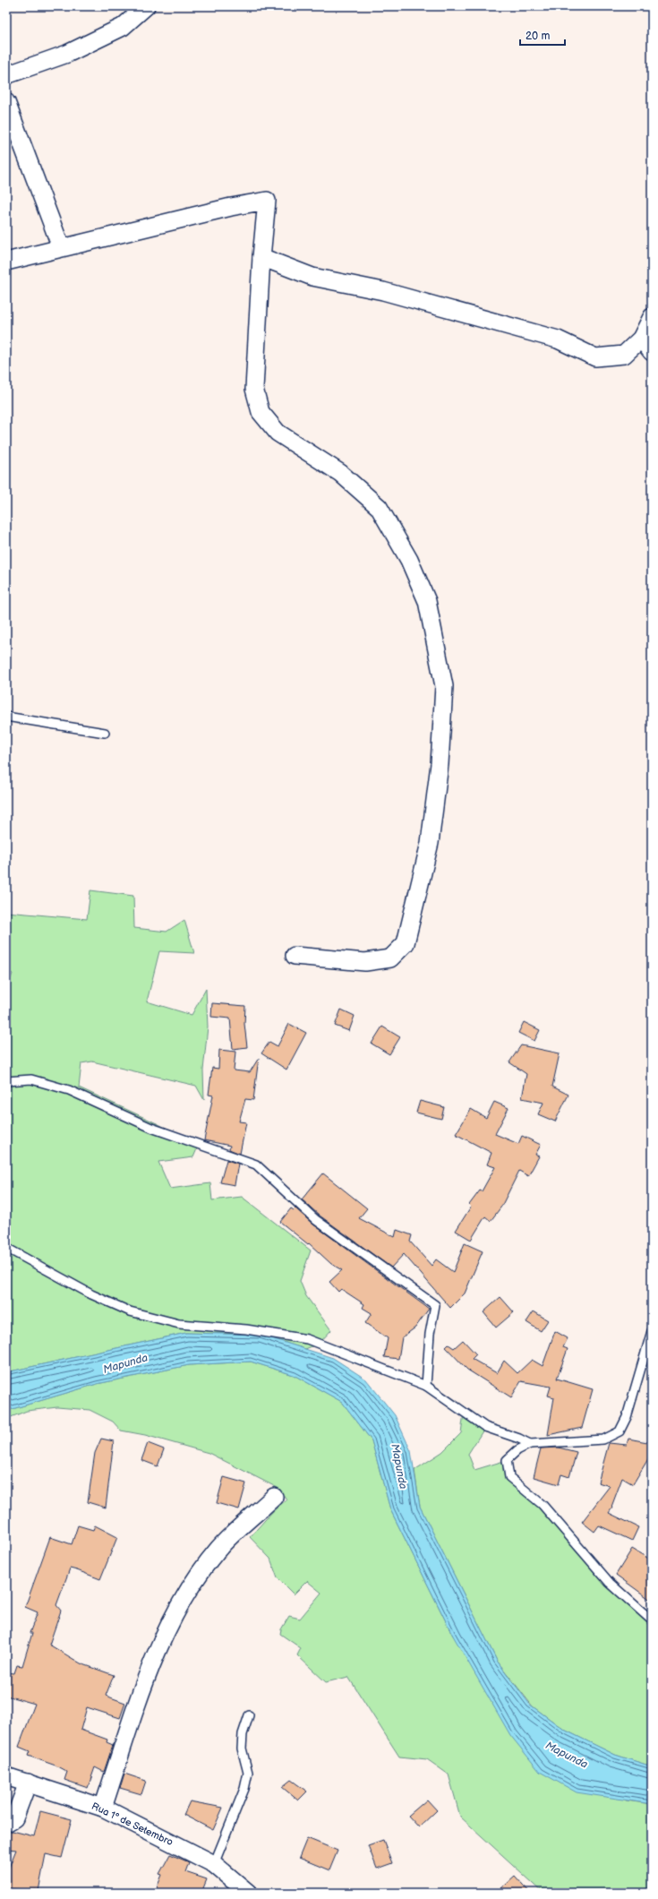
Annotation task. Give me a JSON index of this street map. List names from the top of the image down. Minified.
{"streets":{"street":["Rua 1º de Setembro"]},"water":["Mapunda"],"scale_bar":"20 m"}
